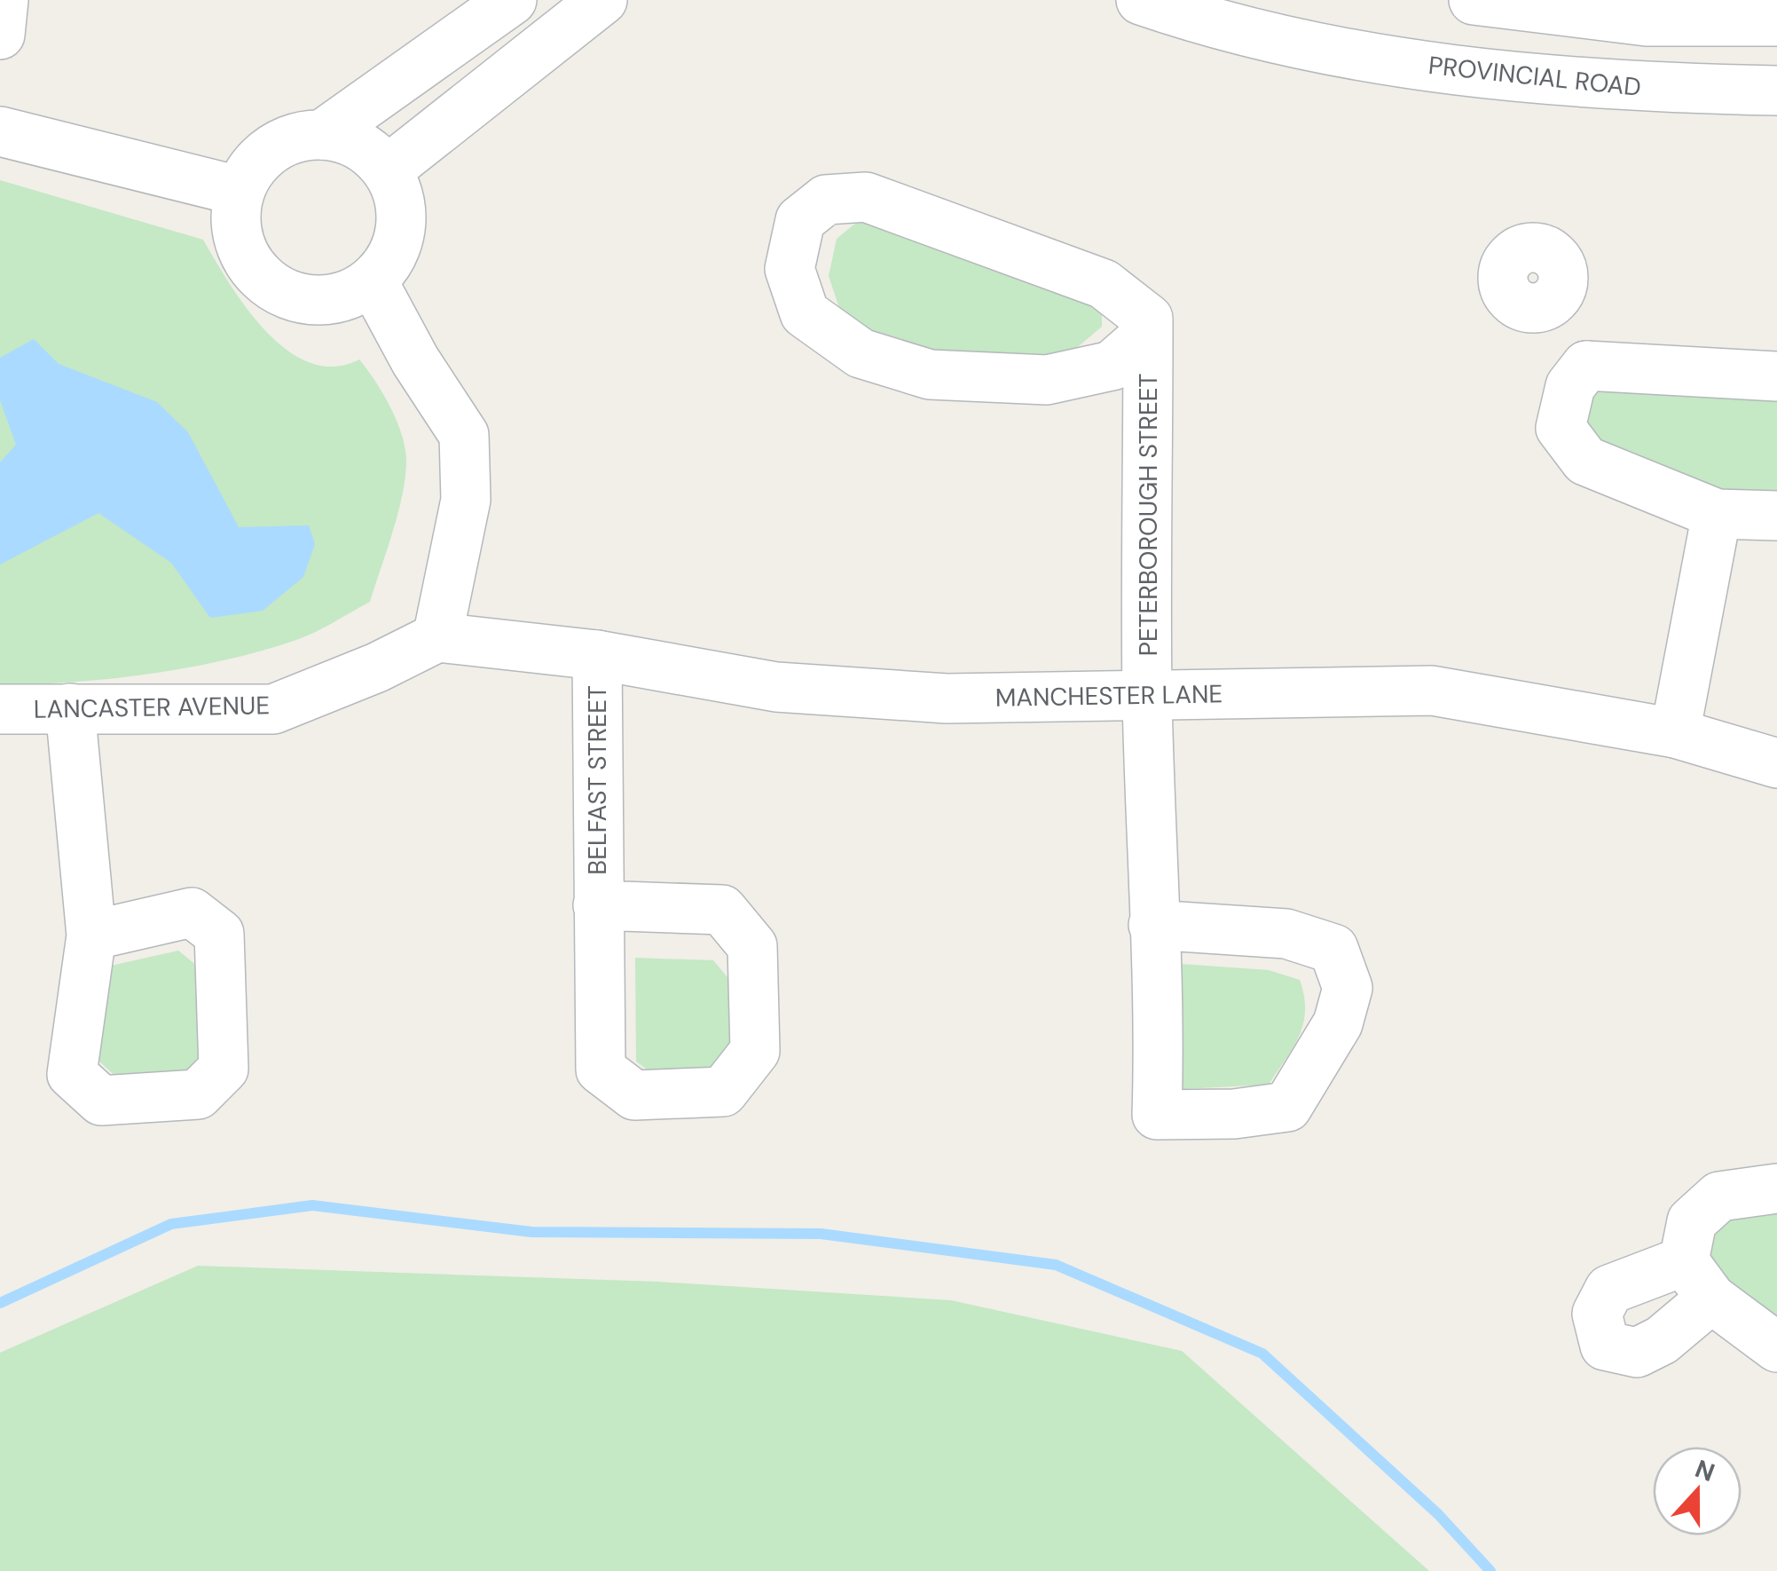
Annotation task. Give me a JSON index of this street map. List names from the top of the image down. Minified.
{"streets":{"street":["PROVINCIAL ROAD","PETERBOROUGH STREET","MANCHESTER LANE","LANCASTER AVENUE","BELFAST STREET"]},"crossings":[["PETERBOROUGH STREET","MANCHESTER LANE"],["MANCHESTER LANE","LANCASTER AVENUE"],["MANCHESTER LANE","BELFAST STREET"]],"north":"top"}
